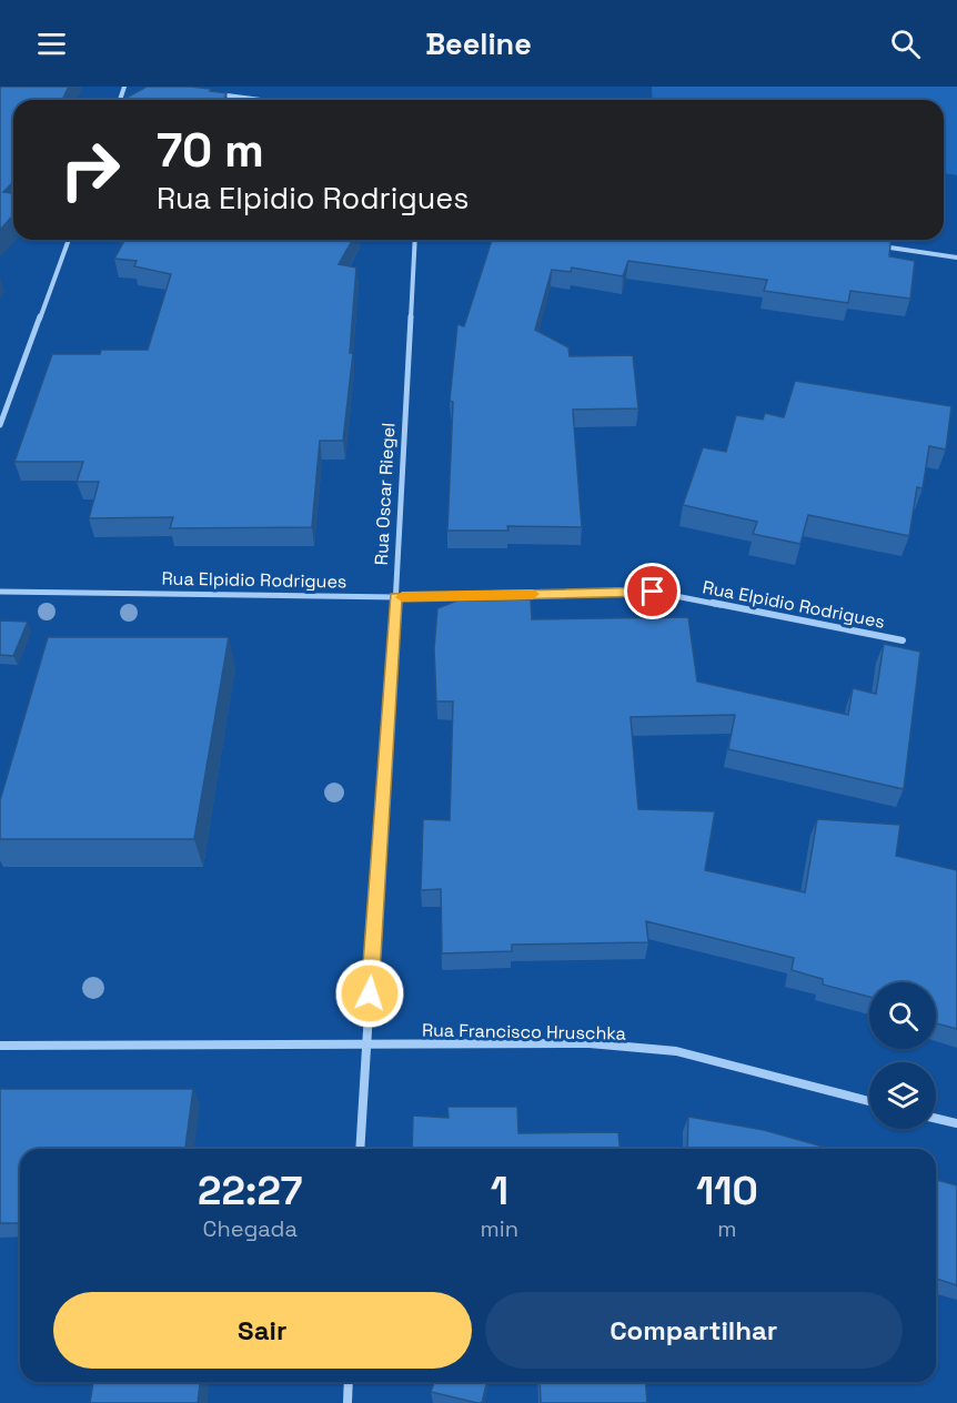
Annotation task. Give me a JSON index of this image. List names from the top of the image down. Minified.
{"streets":{"street":["Rua Oscar Riegel","Rua Elpidio Rodrigues","Rua Francisco Hruschka"]},"crossings":[["Rua Oscar Riegel","Rua Elpidio Rodrigues"],["Rua Oscar Riegel","Rua Francisco Hruschka"]],"page":{"header":"Beeline","turn":["70 m","Rua Elpidio Rodrigues"],"eta":["22:27","Chegada","1","min","110","m"],"buttons":["Sair","Compartilhar"]}}
